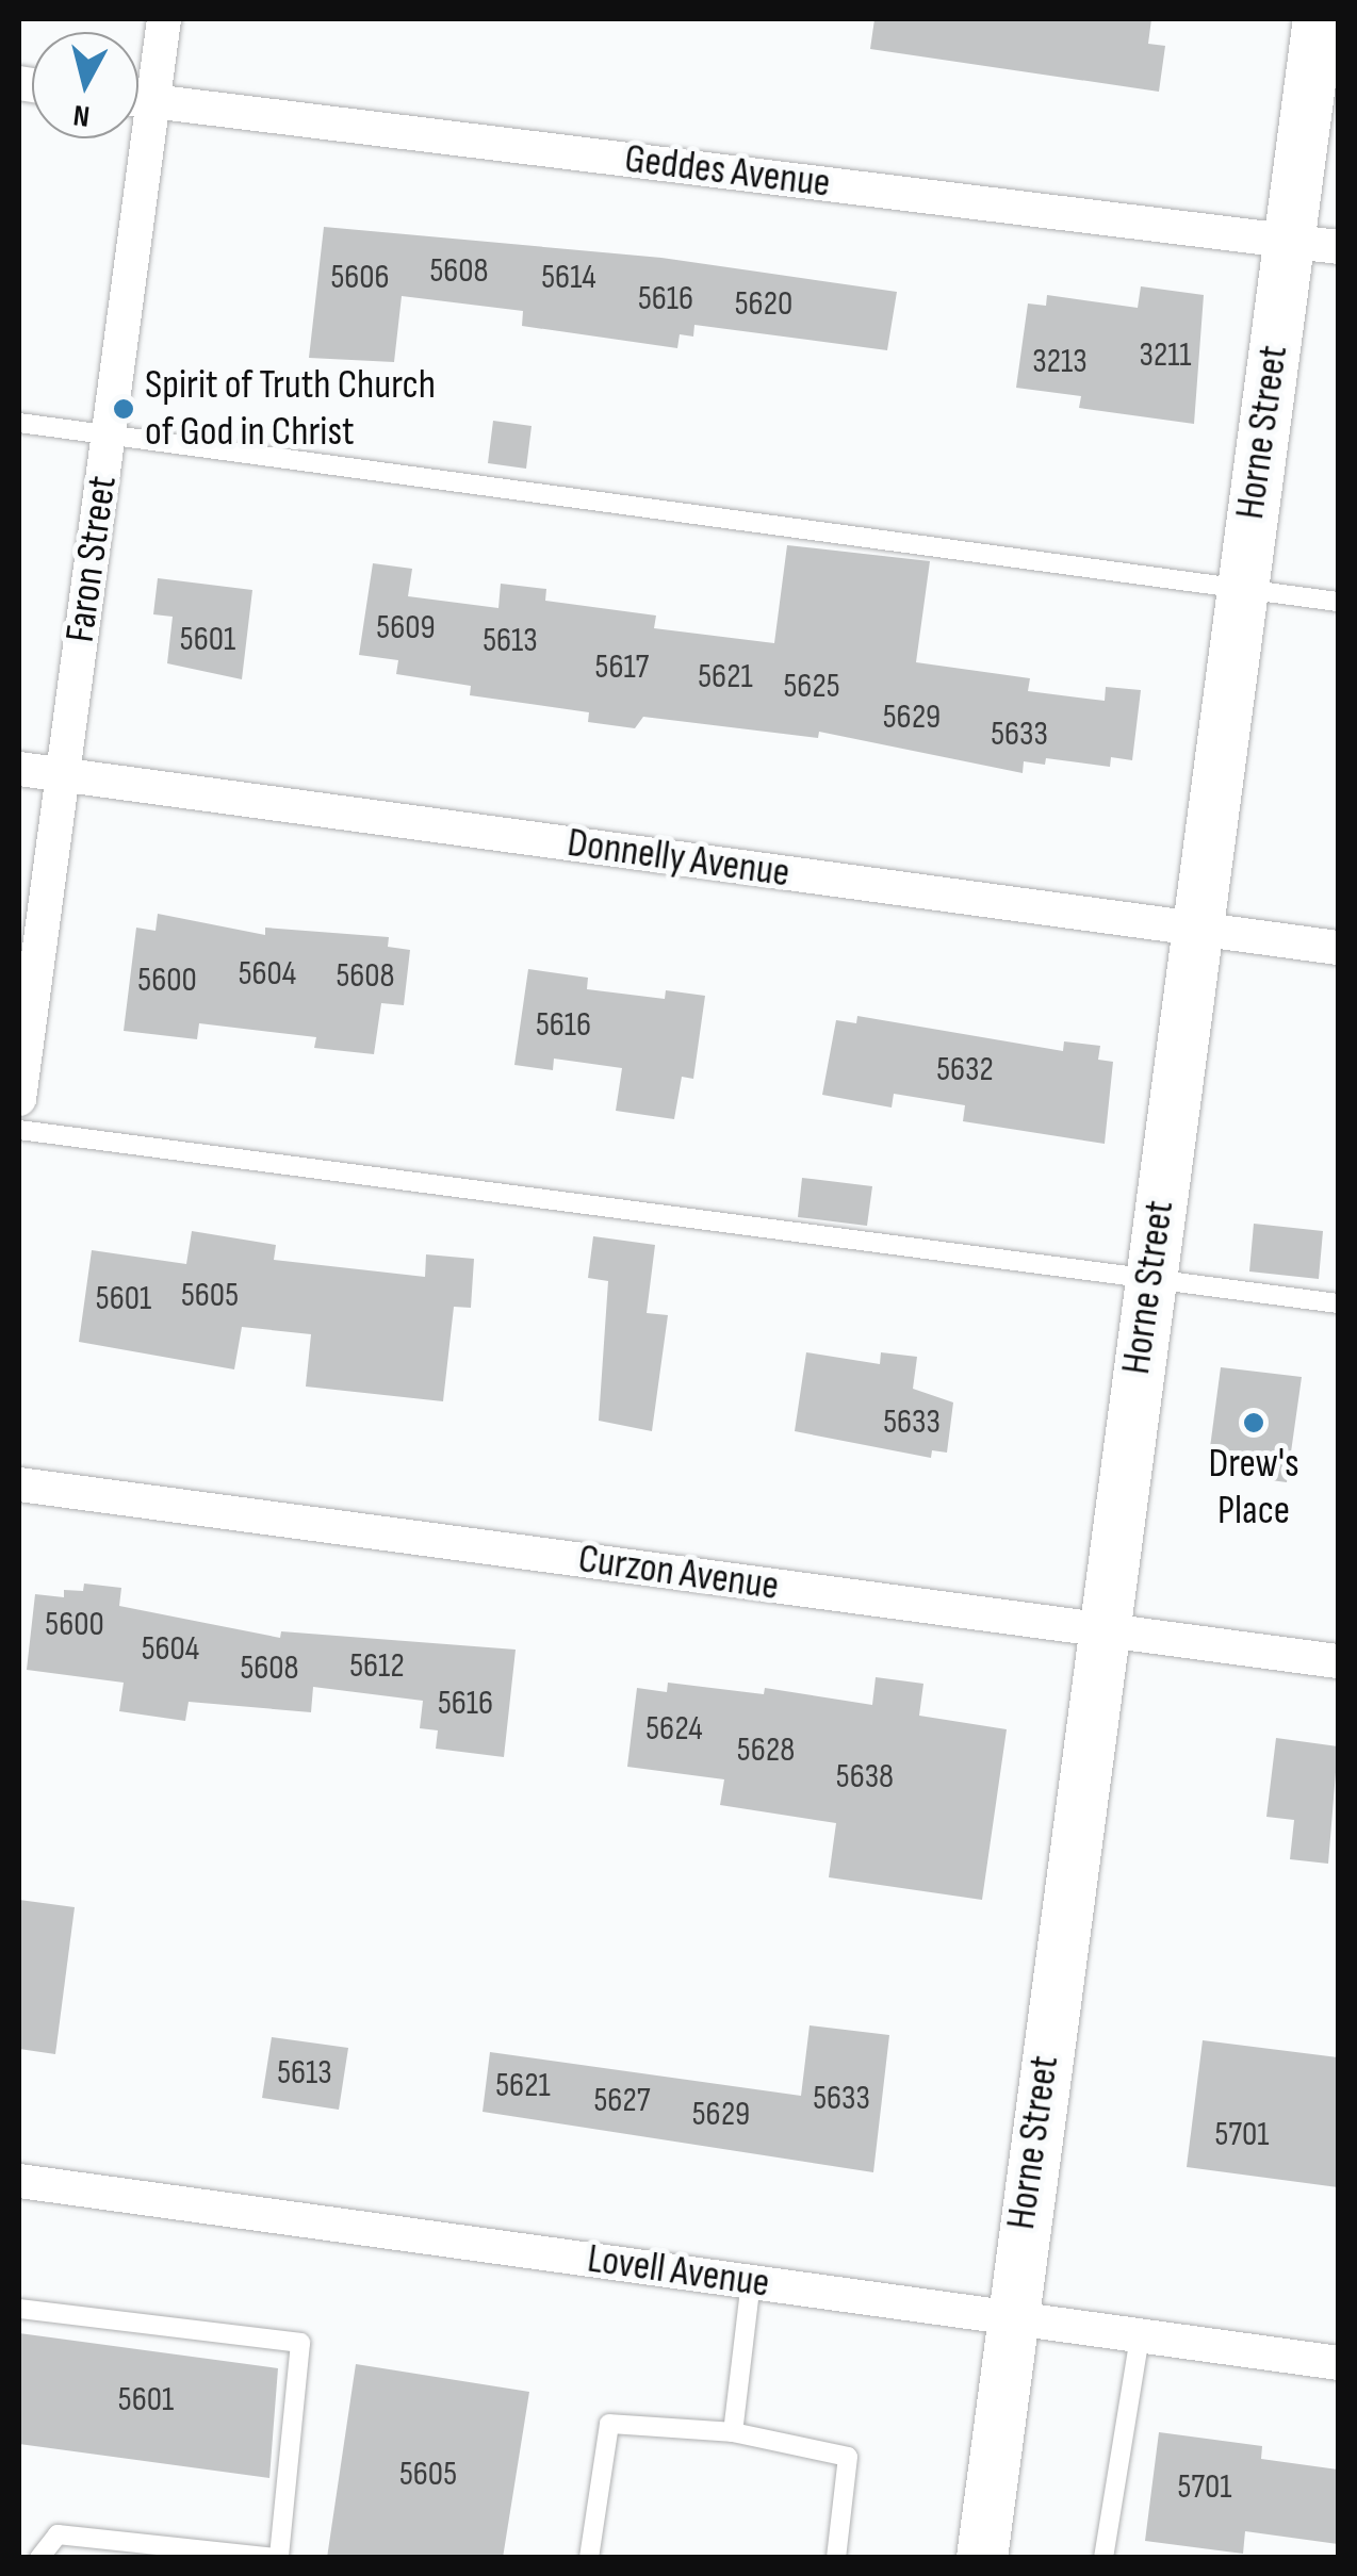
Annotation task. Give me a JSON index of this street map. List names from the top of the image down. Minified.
{"streets":{"street":["Geddes Avenue","Horne Street","Faron Street","Donnelly Avenue","Curzon Avenue","Lovell Avenue"]},"crossings":[["Geddes Avenue","Horne Street"],["Geddes Avenue","Faron Street"],["Horne Street","Donnelly Avenue"],["Horne Street","Curzon Avenue"],["Horne Street","Lovell Avenue"],["Faron Street","Donnelly Avenue"]],"places":["Spirit of Truth Church of God in Christ","Drew's Place"],"house_numbers":["5608","5606","5614","5616","5620","3211","3213","5609","5601","5613","5617","5621","5625","5629","5633","5604","5608","5600","5616","5632","5605","5601","5633","5600","5604","5612","5608","5616","5624","5628","5638","5613","5621","5633","5627","5629","5701","5601","5605","5701"],"north":"bottom"}
